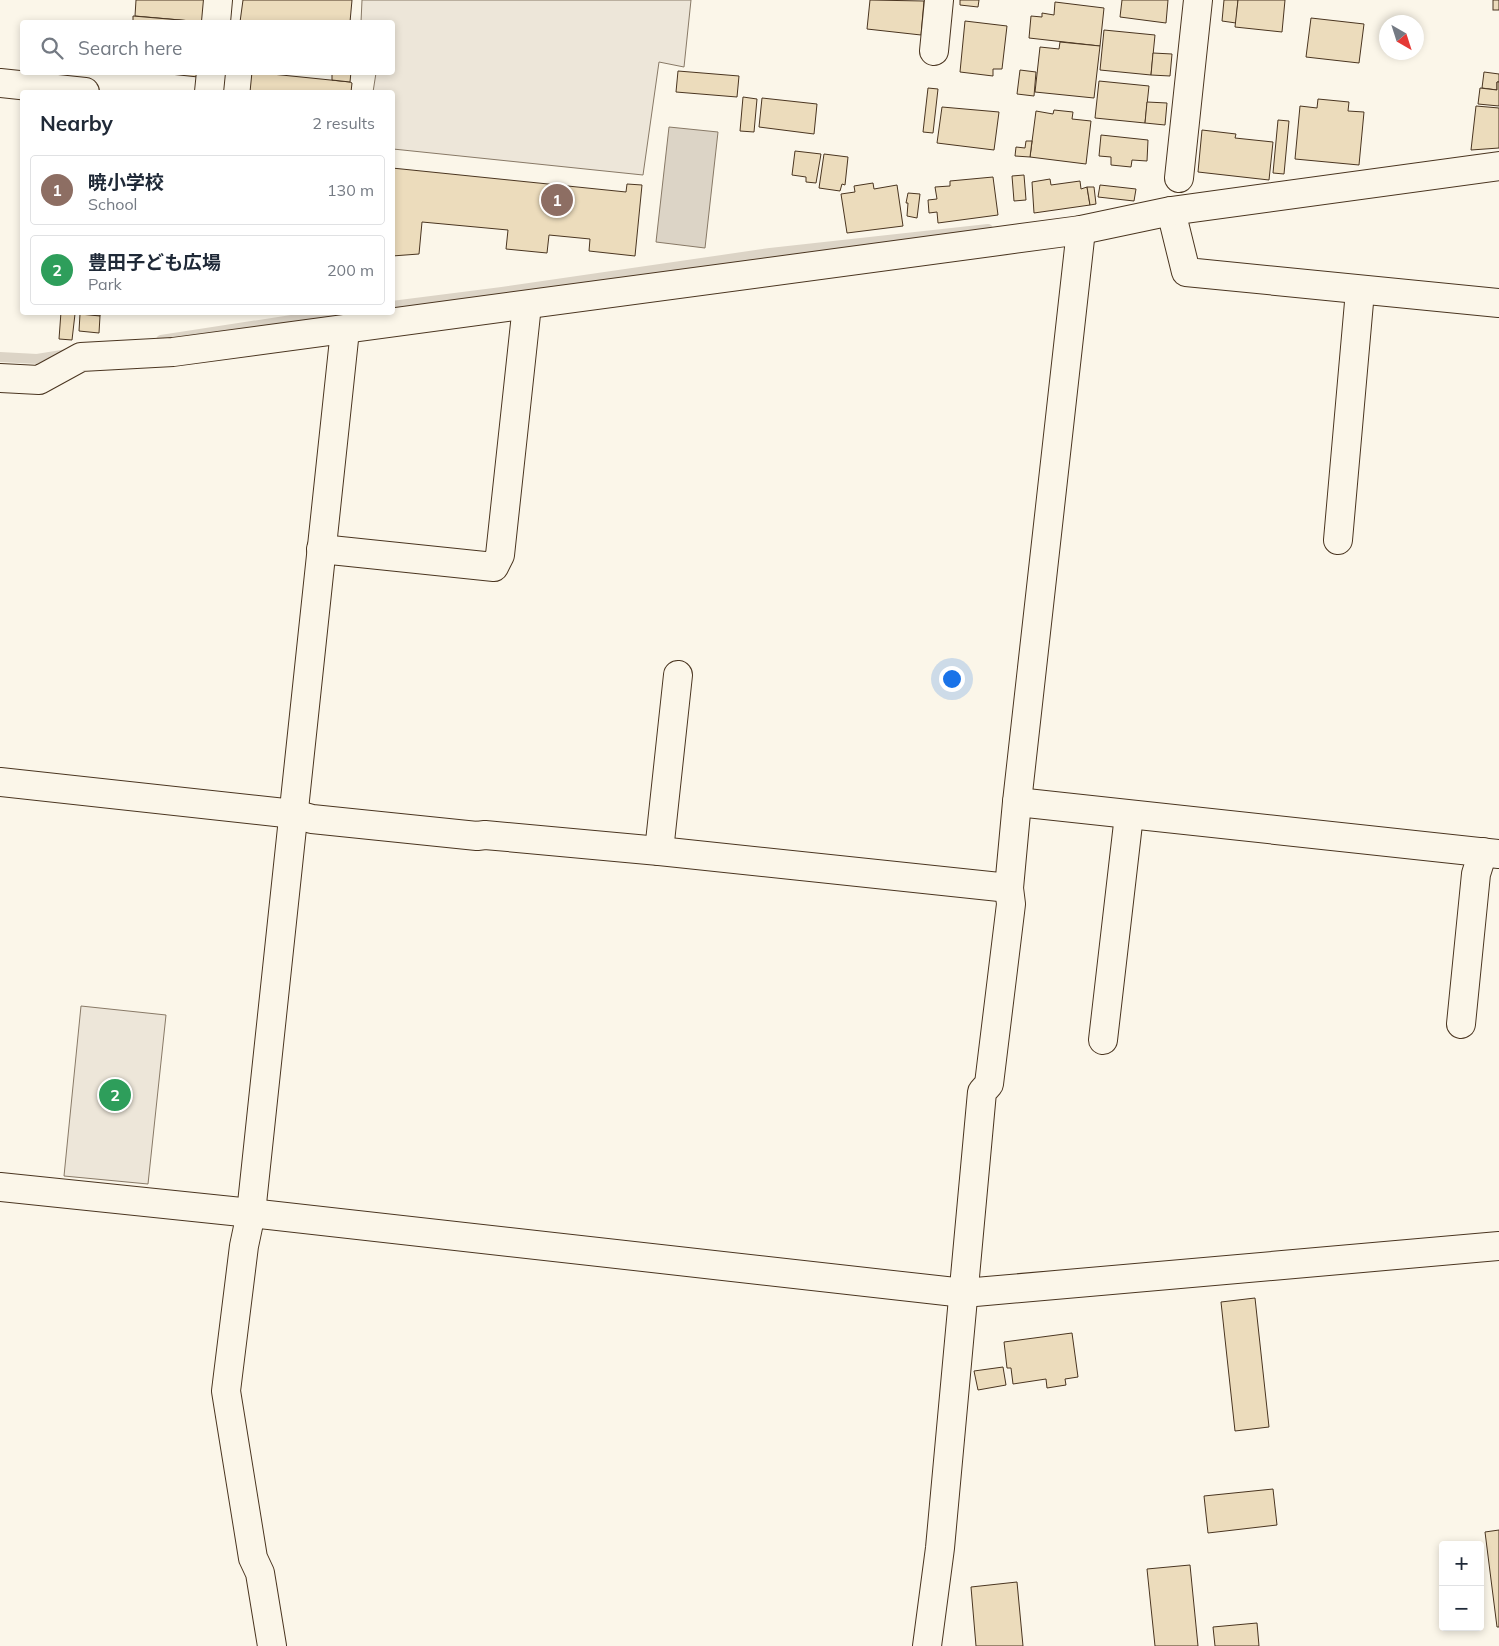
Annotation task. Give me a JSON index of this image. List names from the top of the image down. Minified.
{"north":"bottom right","page":{"search":"Search here","heading":["Nearby","2 results"],"list":[{"mark":"1","name":"暁小学校","note":"School","value":"130 m"},{"mark":"2","name":"豊田子ども広場","note":"Park","value":"200 m"}],"pins":["1","2"],"map_buttons":["+","−"]}}
